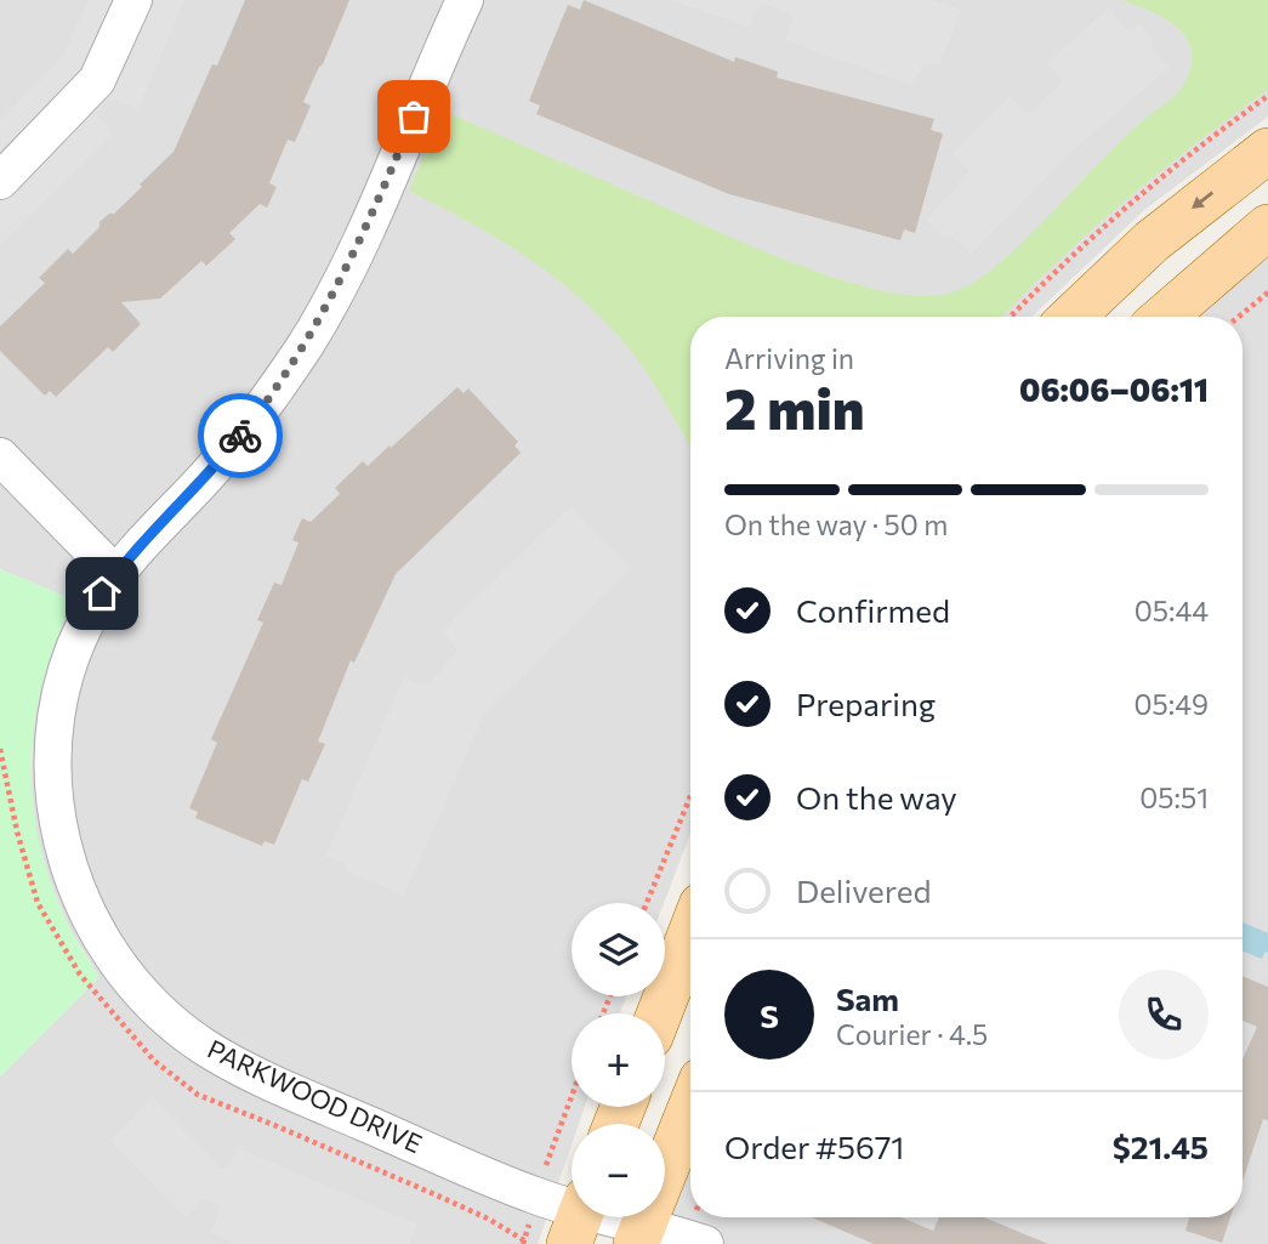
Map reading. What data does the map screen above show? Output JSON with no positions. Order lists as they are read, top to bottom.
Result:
{
  "streets": {
    "street": ["PARKWOOD DRIVE"]
  },
  "page": {
    "heading": ["2 min", "Arriving in", "06:06–06:11"],
    "panel": [
      "Sam",
      "Courier · 4.5",
      "Order #5671",
      "$21.45"
    ],
    "bar": "On the way · 50 m",
    "list": [
      ["Confirmed", "05:44"],
      ["Preparing", "05:49"],
      ["On the way", "05:51"],
      "Delivered"
    ],
    "map_buttons": ["+", "−"],
    "round": "S"
  }
}
